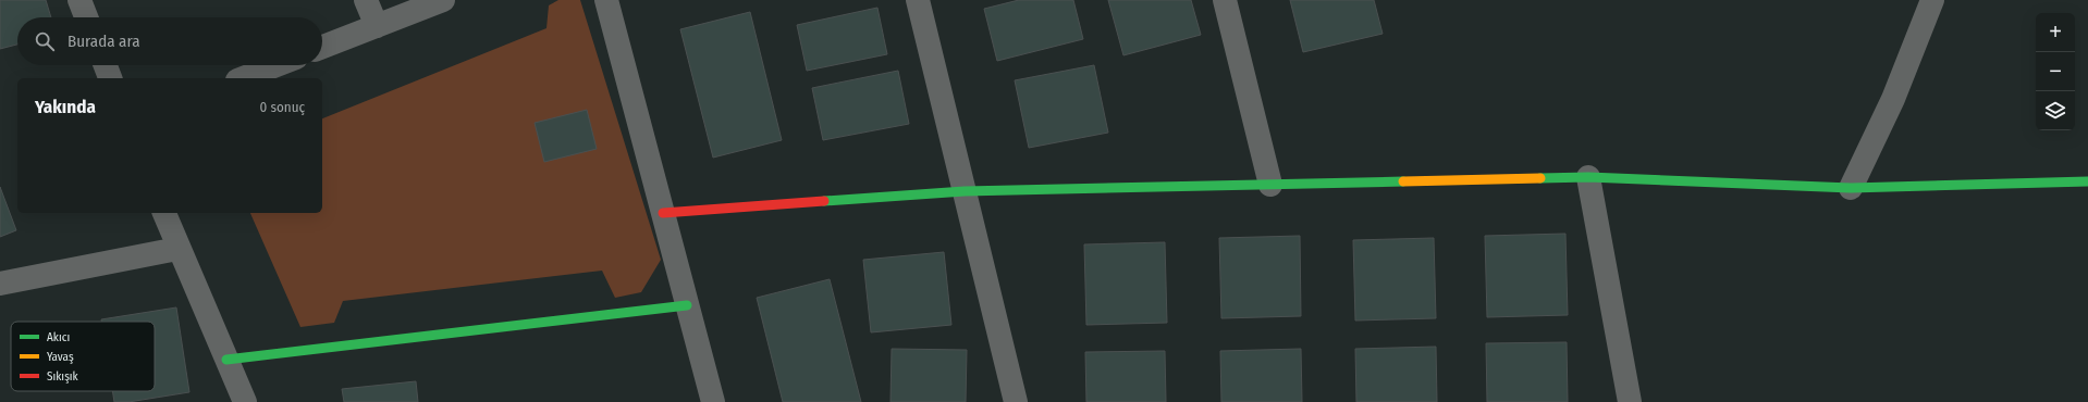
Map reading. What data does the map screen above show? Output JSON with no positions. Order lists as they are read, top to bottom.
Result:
{
  "legend": ["Akıcı", "Yavaş", "Sıkışık"],
  "page": {
    "map_buttons": ["+", "−"],
    "search": "Burada ara",
    "heading": ["Yakında", "0 sonuç"]
  }
}
